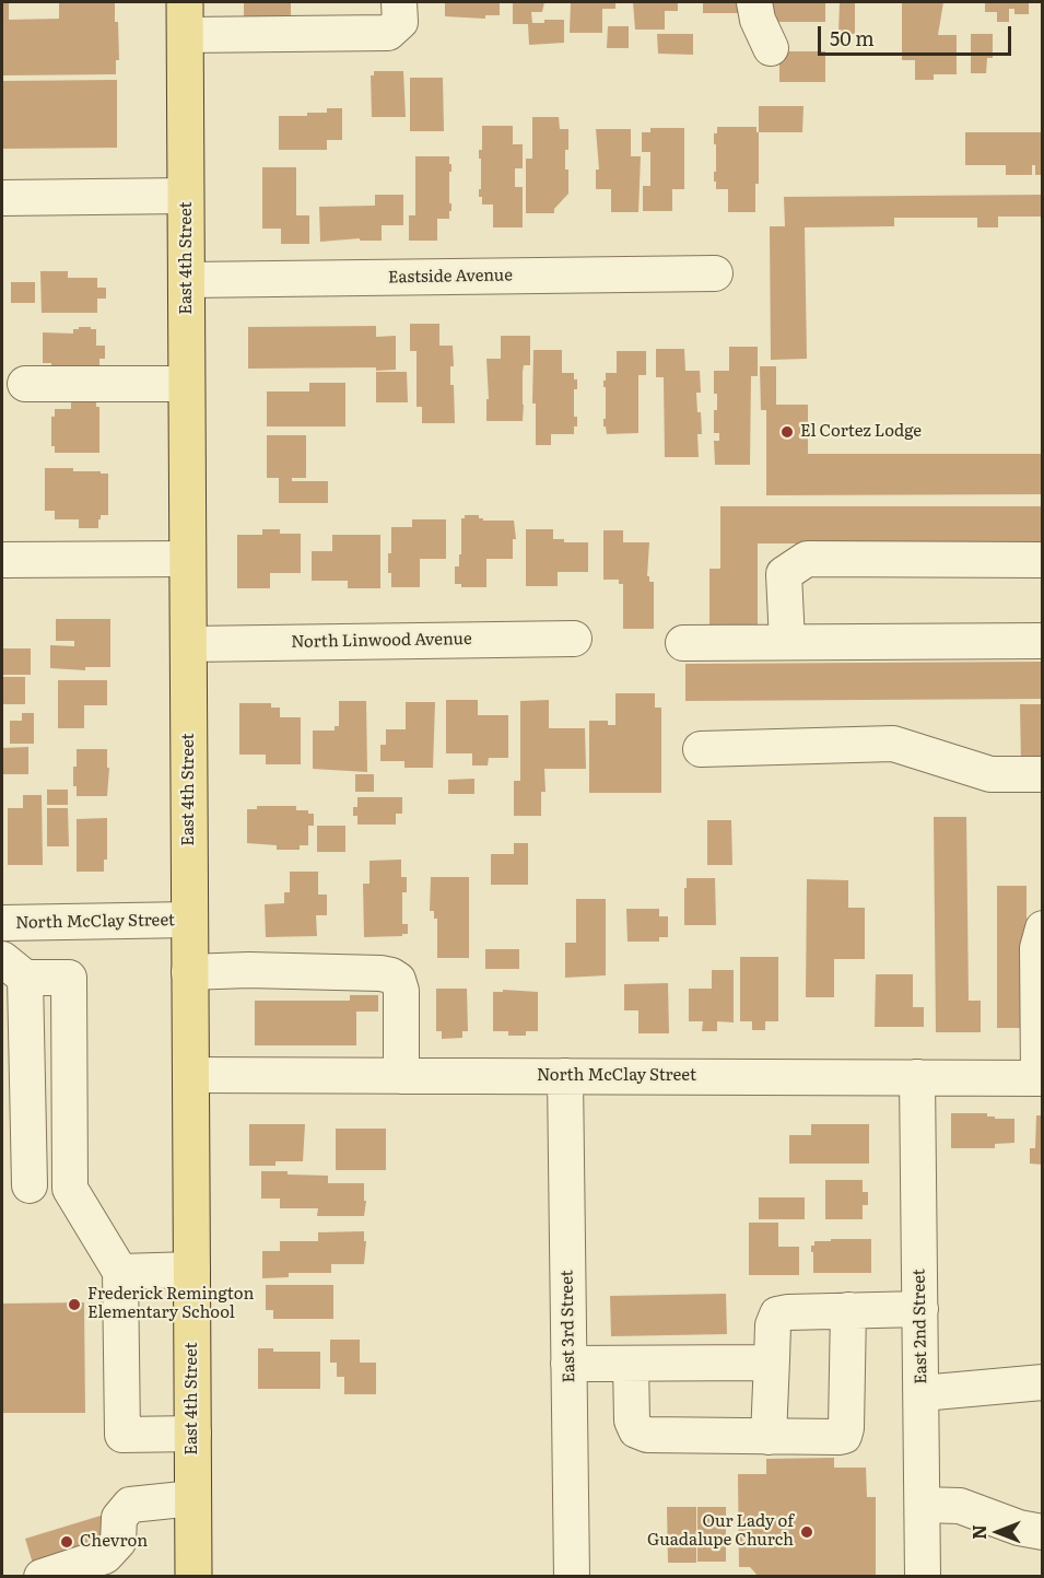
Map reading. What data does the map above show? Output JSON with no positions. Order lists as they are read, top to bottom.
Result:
{
  "streets": {
    "main road": ["East 4th Street"],
    "street": [
      "Eastside Avenue",
      "North Linwood Avenue",
      "North McClay Street",
      "East 3rd Street",
      "East 2nd Street"
    ]
  },
  "crossings": [
    ["East 4th Street", "Eastside Avenue"],
    ["East 4th Street", "North Linwood Avenue"],
    ["East 4th Street", "North McClay Street"],
    ["North McClay Street", "East 3rd Street"],
    ["North McClay Street", "East 2nd Street"]
  ],
  "places": [
    "El Cortez Lodge",
    "Frederick Remington Elementary School",
    "Our Lady of Guadalupe Church",
    "Chevron"
  ],
  "scale_bar": "50 m",
  "north": "left"
}
